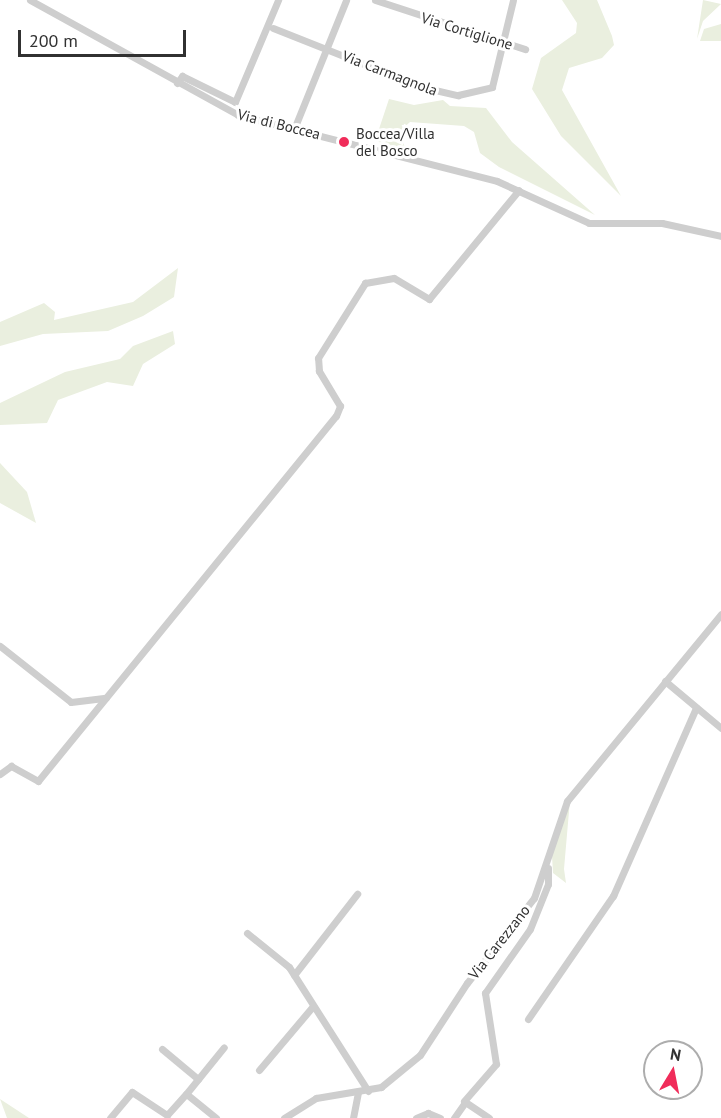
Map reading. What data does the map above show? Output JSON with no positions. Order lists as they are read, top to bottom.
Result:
{
  "streets": {
    "street": [
      "Via Cortiglione",
      "Via Carmagnola",
      "Via di Boccea",
      "Via Carezzano"
    ]
  },
  "crossings": [
    ["Via Cortiglione", "Via Carmagnola"]
  ],
  "places": ["Boccea/Villa del Bosco"],
  "scale_bar": "200 m",
  "north": "top"
}
